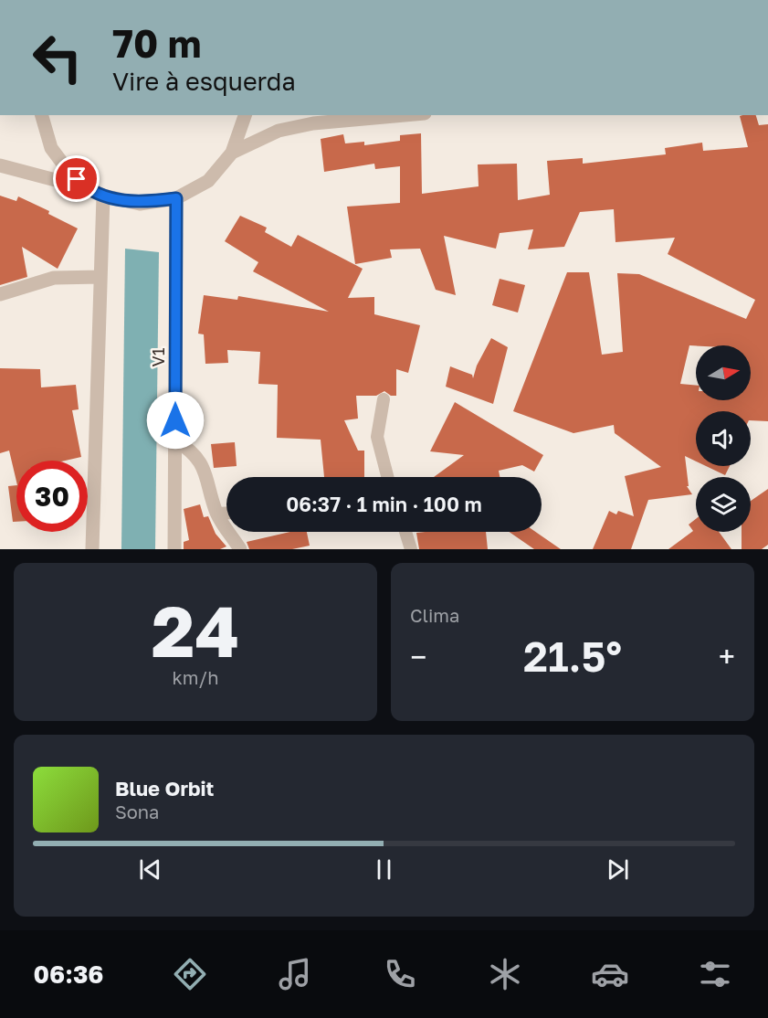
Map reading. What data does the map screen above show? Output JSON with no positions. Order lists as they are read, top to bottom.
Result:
{
  "streets": {
    "street": ["V1"]
  },
  "north": "right",
  "page": {
    "turn": ["70 m", "Vire à esquerda"],
    "limit": "30",
    "trip": "06:37 · 1 min · 100 m",
    "tile": [
      ["24", "km/h"],
      "Clima"
    ],
    "heat": ["−", "21.5°", "+"],
    "song": ["Blue Orbit", "Sona"],
    "tabs": "06:36"
  }
}
